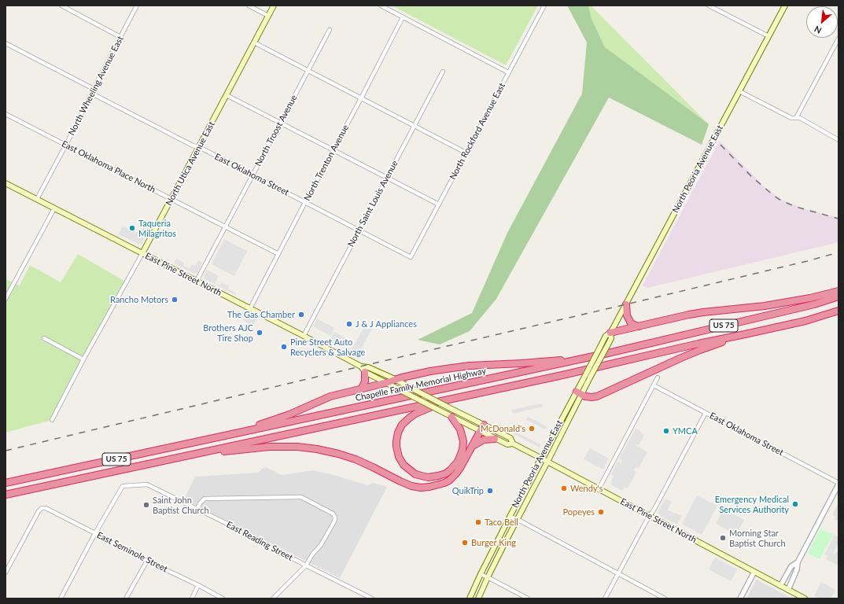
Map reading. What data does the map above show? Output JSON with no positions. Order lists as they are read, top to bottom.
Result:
{
  "streets": {
    "highway": ["US 75", "Chapelle Family Memorial Highway"],
    "main road": ["North Utica Avenue East", "North Peoria Avenue East", "East Pine Street North"],
    "street": [
      "North Wheeling Avenue East",
      "North Troost Avenue",
      "North Rockford Avenue East",
      "North Trenton Avenue",
      "East Oklahoma Place North",
      "East Oklahoma Street",
      "North Saint Louis Avenue",
      "East Reading Street",
      "East Seminole Street"
    ]
  },
  "crossings": [
    ["North Wheeling Avenue East", "East Oklahoma Place North"],
    ["North Wheeling Avenue East", "East Oklahoma Street"],
    ["North Wheeling Avenue East", "East Pine Street North"],
    ["North Troost Avenue", "East Oklahoma Place North"],
    ["North Troost Avenue", "East Oklahoma Street"],
    ["North Troost Avenue", "East Pine Street North"],
    ["North Rockford Avenue East", "East Oklahoma Street"],
    ["North Trenton Avenue", "East Oklahoma Place North"],
    ["North Trenton Avenue", "East Oklahoma Street"],
    ["North Trenton Avenue", "East Pine Street North"],
    ["North Utica Avenue East", "East Oklahoma Place North"],
    ["North Utica Avenue East", "East Oklahoma Street"],
    ["North Utica Avenue East", "East Pine Street North"],
    ["North Peoria Avenue East", "East Pine Street North"],
    ["East Oklahoma Street", "North Saint Louis Avenue"],
    ["North Saint Louis Avenue", "East Pine Street North"],
    ["East Reading Street", "East Seminole Street"]
  ],
  "places": [
    "Taqueria Milagritos",
    "Rancho Motors",
    "The Gas Chamber",
    "J & J Appliances",
    "Brothers AJC Tire Shop",
    "Pine Street Auto Recyclers & Salvage",
    "McDonald's",
    "YMCA",
    "Wendy's",
    "QuikTrip",
    "Emergency Medical Services Authority",
    "Saint John Baptist Church",
    "Popeyes",
    "Taco Bell",
    "Morning Star Baptist Church",
    "Burger King"
  ],
  "north": "bottom left"
}
